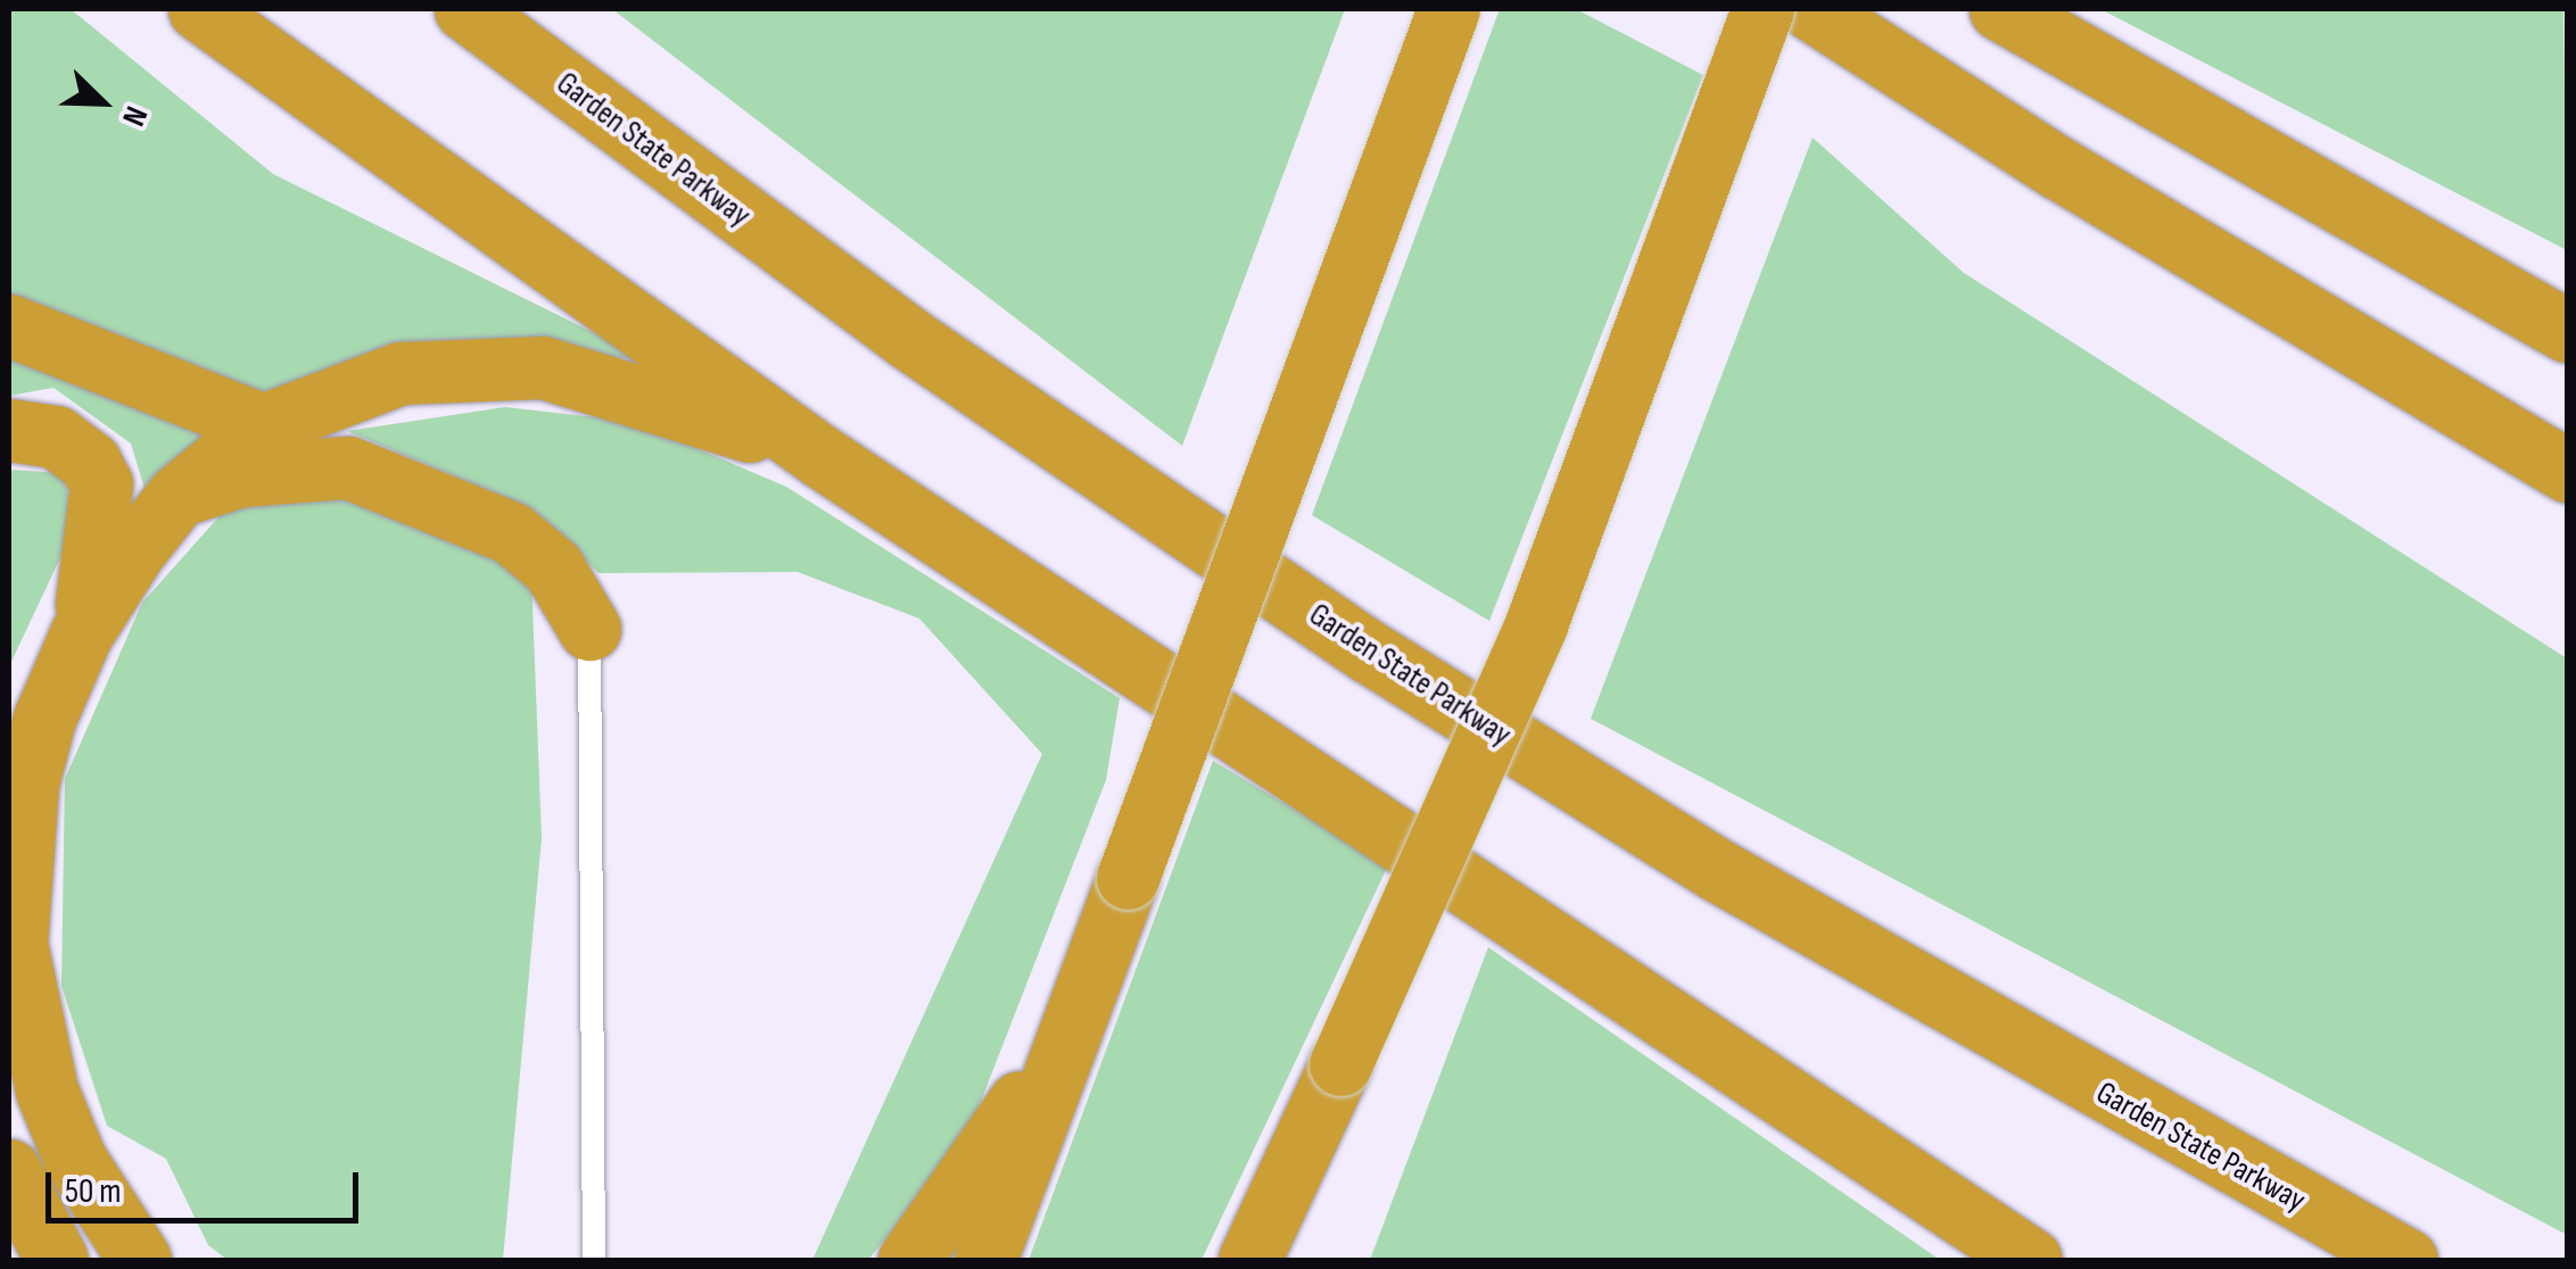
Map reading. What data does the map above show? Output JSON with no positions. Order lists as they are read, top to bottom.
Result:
{
  "streets": {
    "highway": ["Garden State Parkway"]
  },
  "scale_bar": "50 m",
  "north": "bottom right"
}
